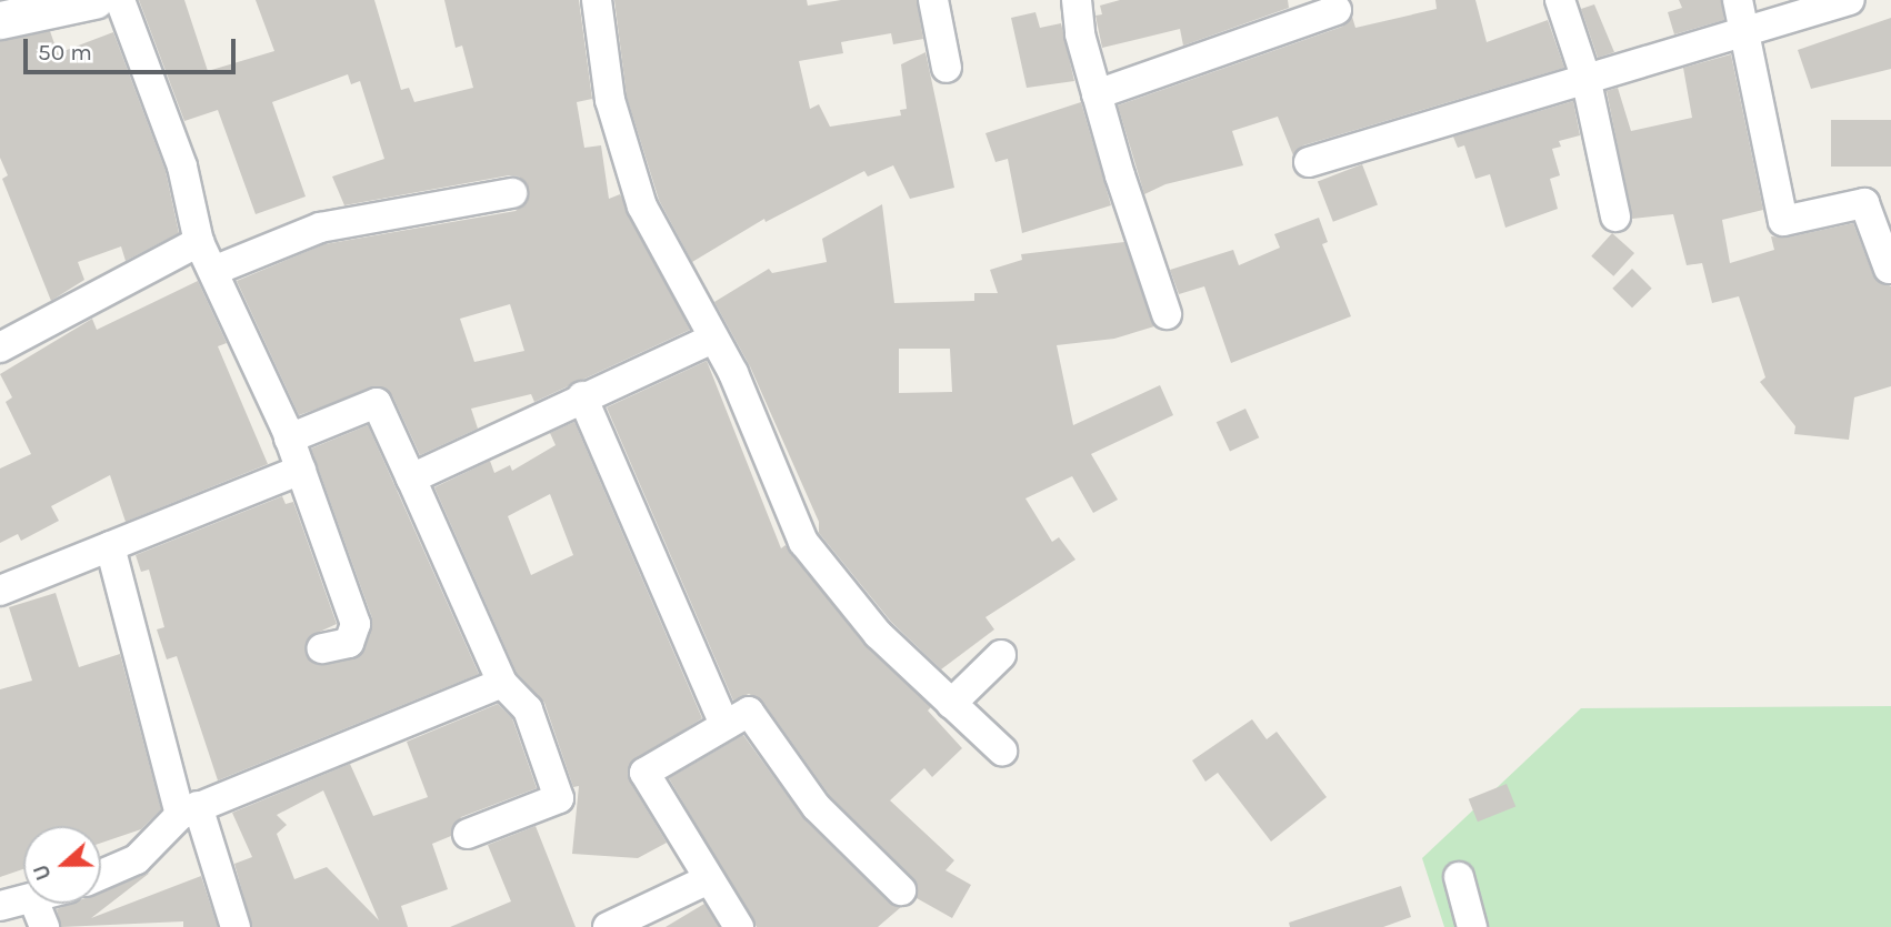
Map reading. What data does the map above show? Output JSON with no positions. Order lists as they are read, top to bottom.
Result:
{
  "scale_bar": "50 m",
  "north": "left"
}
